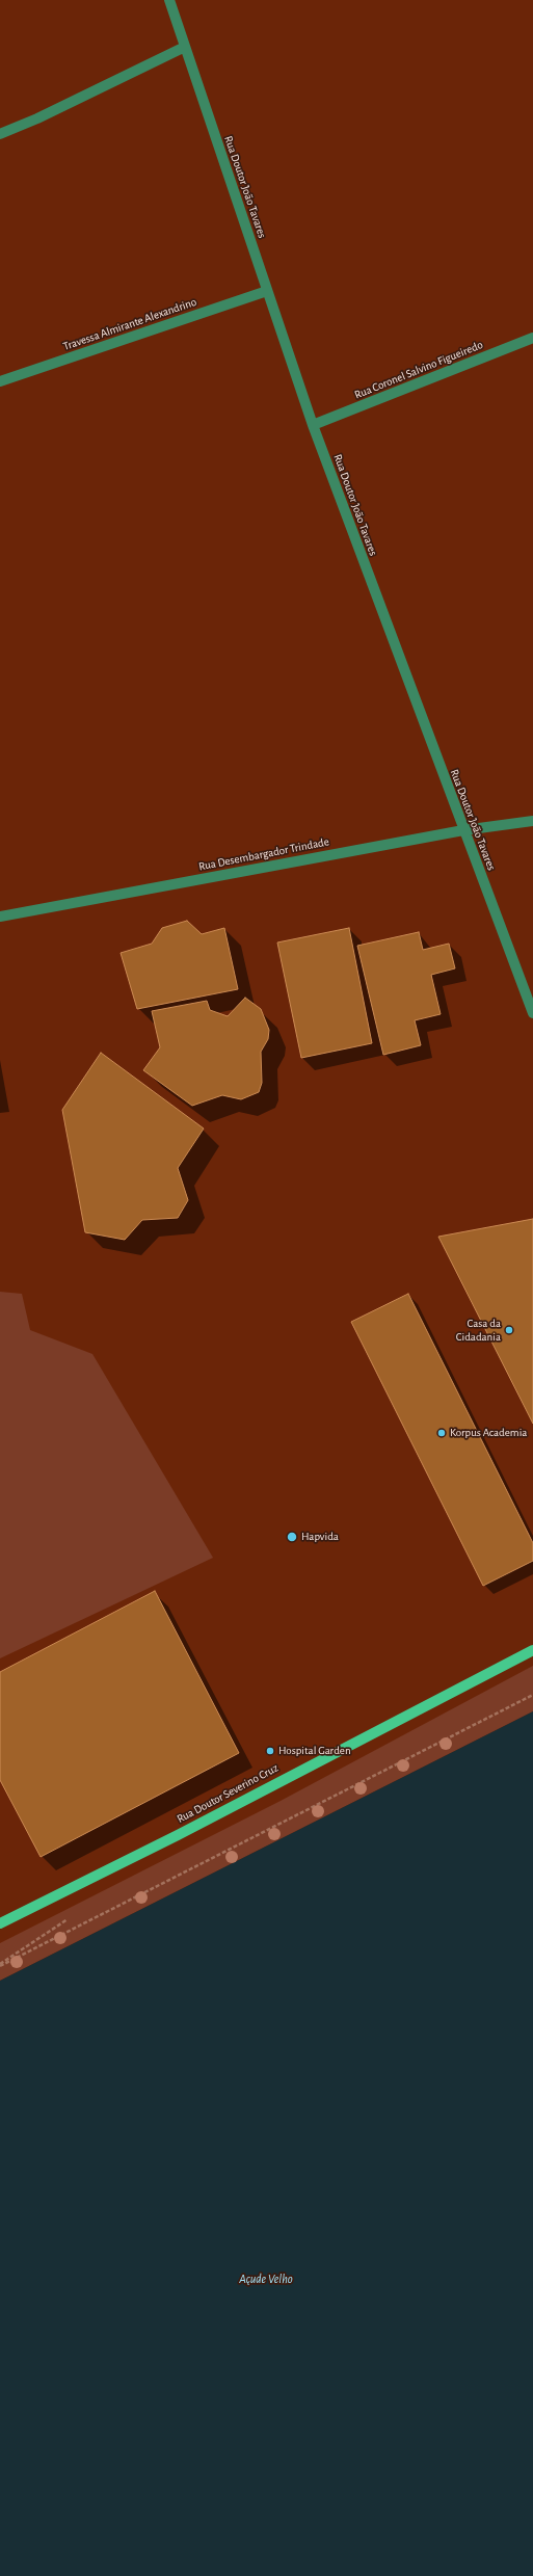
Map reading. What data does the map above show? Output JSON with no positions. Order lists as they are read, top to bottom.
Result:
{
  "streets": {
    "main road": ["Rua Doutor Severino Cruz"],
    "street": [
      "Rua Doutor João Tavares",
      "Travessa Almirante Alexandrino",
      "Rua Coronel Salvino Figueiredo",
      "Rua Desembargador Trindade"
    ]
  },
  "crossings": [
    ["Rua Doutor João Tavares", "Travessa Almirante Alexandrino"],
    ["Rua Doutor João Tavares", "Rua Coronel Salvino Figueiredo"],
    ["Rua Doutor João Tavares", "Rua Desembargador Trindade"]
  ],
  "water": ["Açude Velho"],
  "places": [
    "Casa da Cidadania",
    "Korpus Academia",
    "Hapvida",
    "Hospital Garden"
  ]
}
